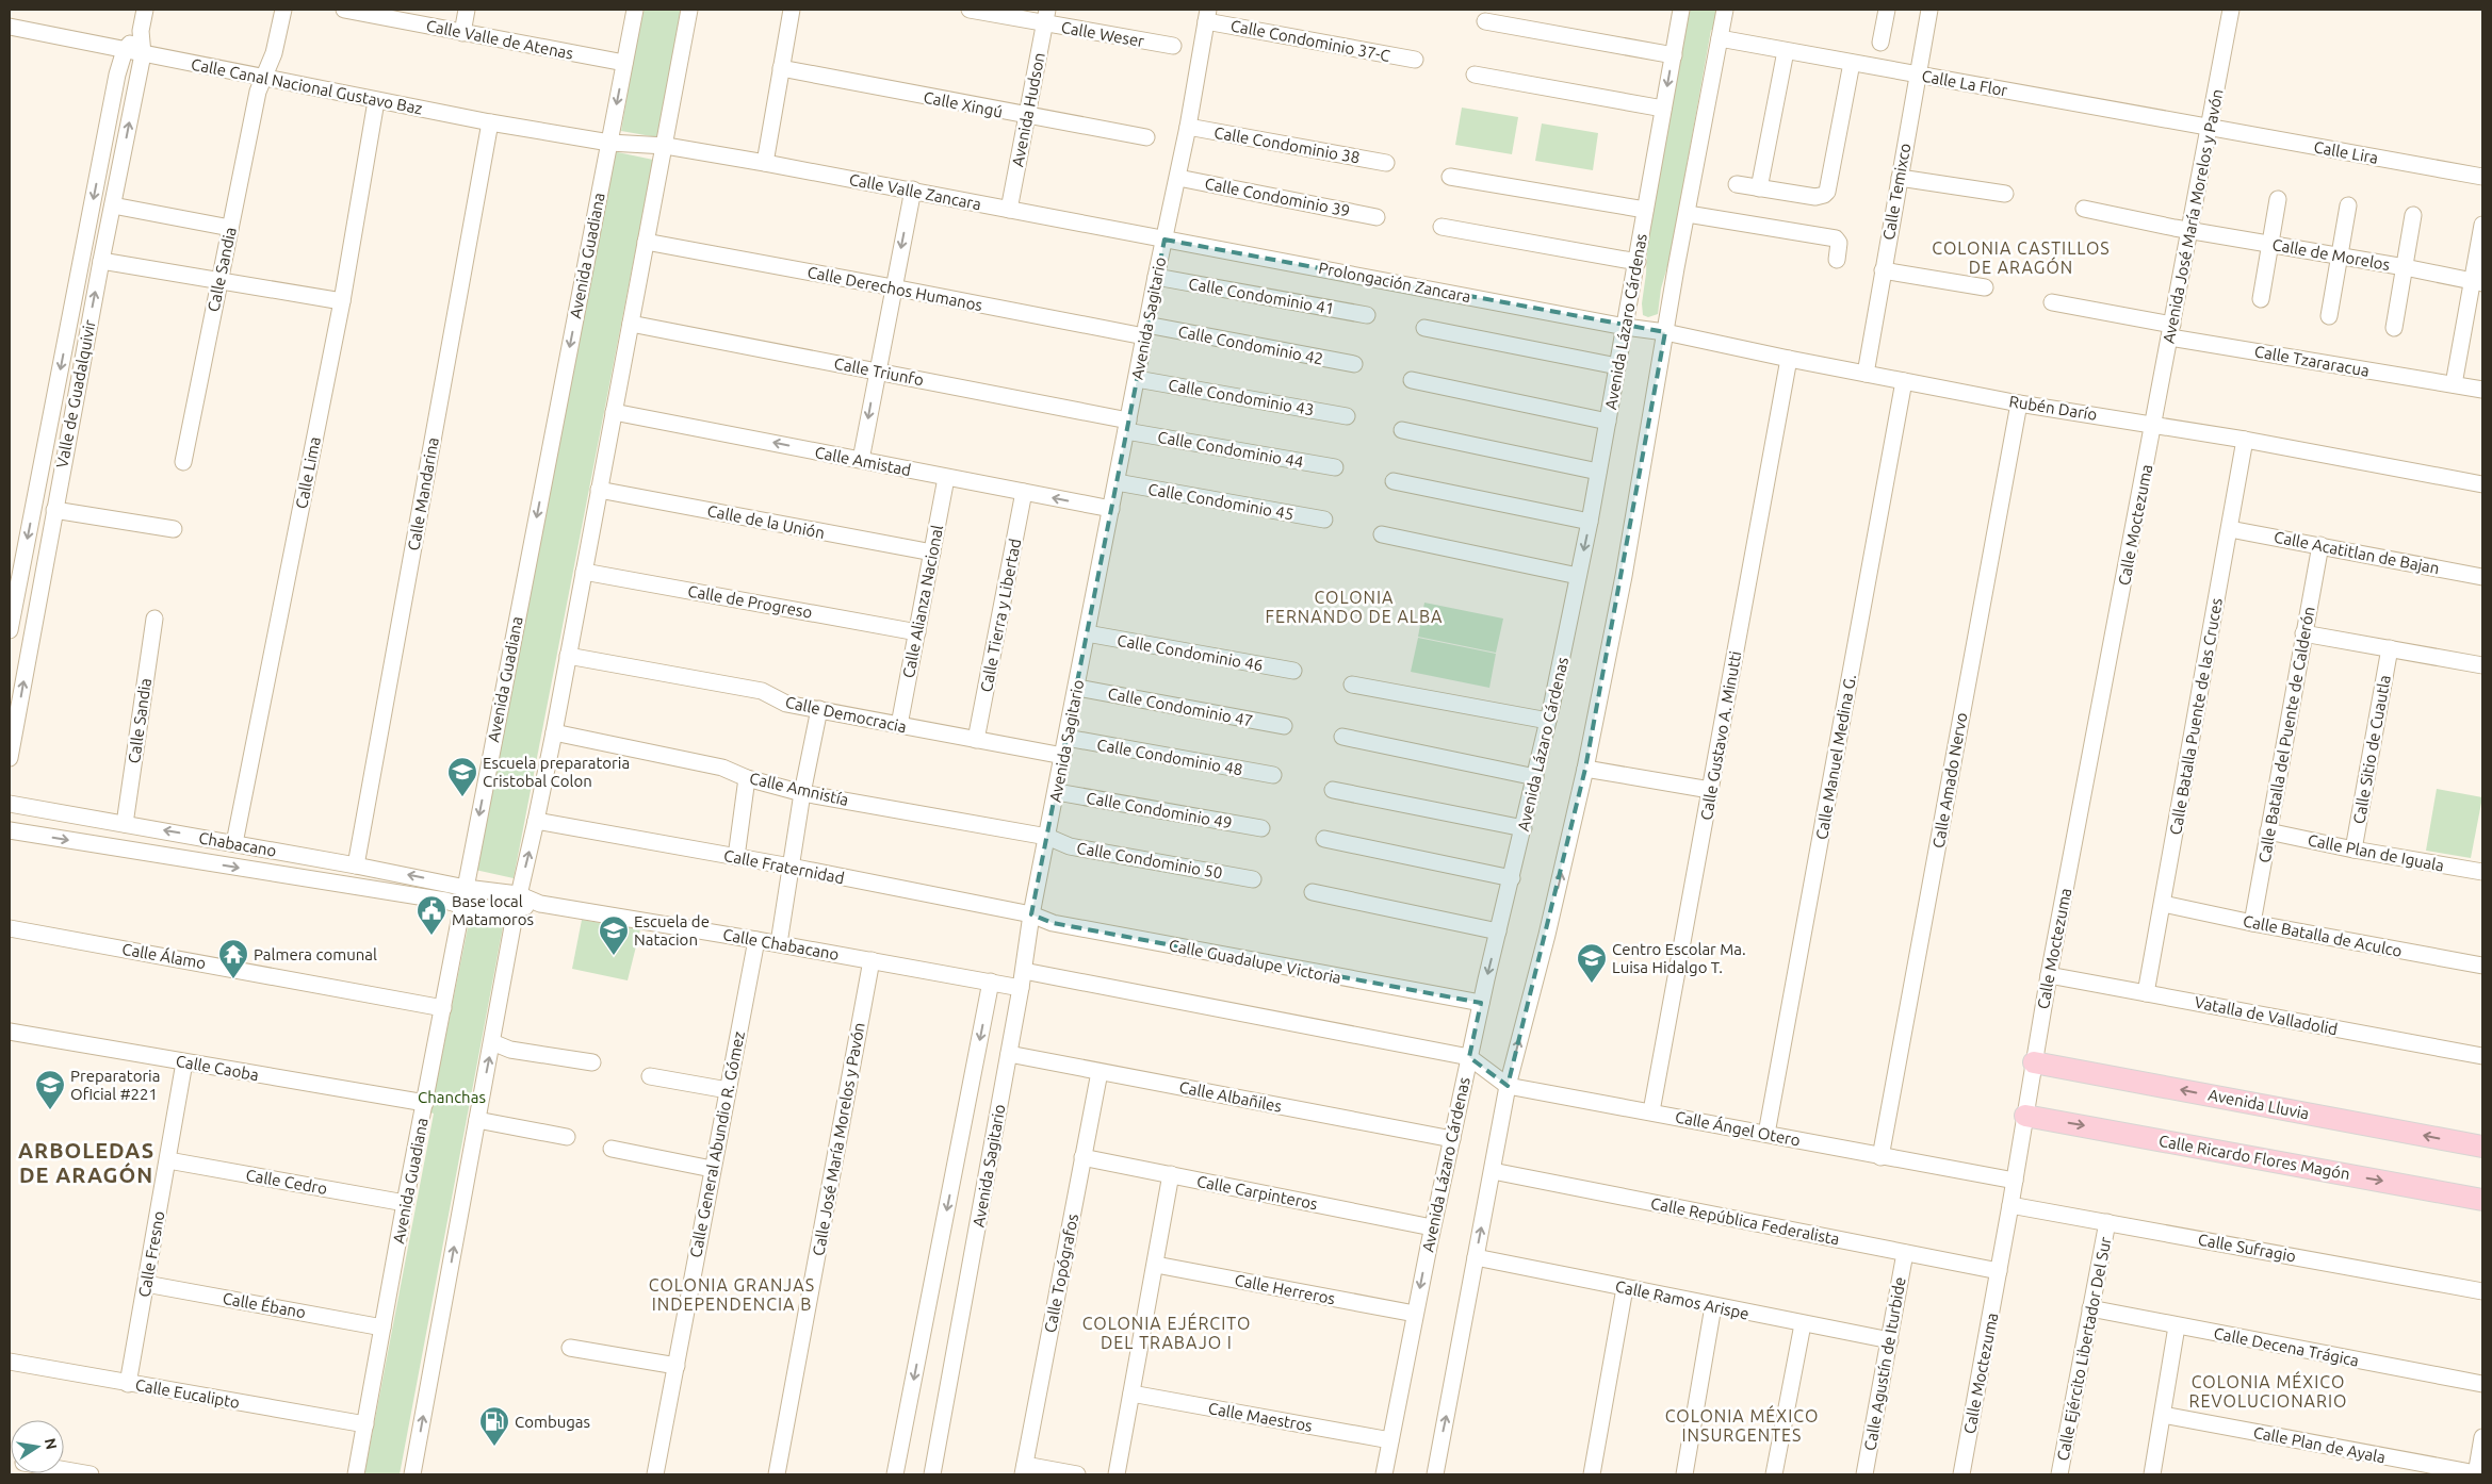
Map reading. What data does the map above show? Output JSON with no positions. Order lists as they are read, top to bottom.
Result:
{
  "streets": {
    "main road": ["Avenida Lluvia", "Calle Ricardo Flores Magón"],
    "street": [
      "Calle Weser",
      "Calle Valle de Atenas",
      "Calle Condominio 37-C",
      "Calle La Flor",
      "Calle Canal Nacional Gustavo Baz",
      "Calle Xingú",
      "Avenida Hudson",
      "Calle Condominio 38",
      "Calle Lira",
      "Calle Valle Zancara",
      "Calle Temixco",
      "Calle Condominio 39",
      "Avenida José María Morelos y Pavón",
      "Calle de Morelos",
      "Avenida Guadiana",
      "Calle Sandia",
      "Prolongación Zancara",
      "Calle Derechos Humanos",
      "Calle Condominio 41",
      "Avenida Sagitario",
      "Avenida Lázaro Cárdenas",
      "Calle Condominio 42",
      "Calle Tzararacua",
      "Calle Triunfo",
      "Valle de Guadalquivir",
      "Calle Condominio 43",
      "Rubén Darío",
      "Calle Condominio 44",
      "Calle Amistad",
      "Calle Lima",
      "Calle Mandarina",
      "Calle Condominio 45",
      "Calle de la Unión",
      "Calle Moctezuma",
      "Calle Acatitlan de Bajan",
      "Calle de Progreso",
      "Calle Alianza Nacional",
      "Calle Tierra y Libertad",
      "Calle Condominio 46",
      "Calle Condominio 47",
      "Calle Democracia",
      "Calle Batalla Puente de las Cruces",
      "Calle Batalla del Puente de Calderón",
      "Calle Gustavo A. Minutti",
      "Calle Sitio de Cuautla",
      "Calle Condominio 48",
      "Calle Manuel Medina G.",
      "Calle Amado Nervo",
      "Calle Amnistía",
      "Calle Condominio 49",
      "Chabacano",
      "Calle Plan de Iguala",
      "Calle Condominio 50",
      "Calle Fraternidad",
      "Calle Batalla de Aculco",
      "Calle Chabacano",
      "Calle Álamo",
      "Calle Guadalupe Victoria",
      "Vatalla de Valladolid",
      "Calle Caoba",
      "Calle Albañiles",
      "Calle Ángel Otero",
      "Calle José María Morelos y Pavón",
      "Calle General Abundio R. Gómez",
      "Calle Cedro",
      "Calle Carpinteros",
      "Calle República Federalista",
      "Calle Sufragio",
      "Calle Fresno",
      "Calle Topógrafos",
      "Calle Herreros",
      "Calle Ramos Arispe",
      "Calle Ébano",
      "Calle Decena Trágica",
      "Calle Ejército Libertador Del Sur",
      "Calle Agustín de Iturbide",
      "Calle Eucalipto",
      "Calle Maestros",
      "Calle Plan de Ayala"
    ]
  },
  "crossings": [
    ["Calle Weser", "Avenida Hudson"],
    ["Calle Valle de Atenas", "Avenida Guadiana"],
    ["Calle Condominio 37-C", "Avenida Sagitario"],
    ["Calle La Flor", "Calle Lira"],
    ["Calle La Flor", "Calle Temixco"],
    ["Calle La Flor", "Avenida José María Morelos y Pavón"],
    ["Calle Canal Nacional Gustavo Baz", "Calle Valle Zancara"],
    ["Calle Canal Nacional Gustavo Baz", "Avenida Guadiana"],
    ["Calle Canal Nacional Gustavo Baz", "Calle Sandia"],
    ["Calle Canal Nacional Gustavo Baz", "Valle de Guadalquivir"],
    ["Calle Canal Nacional Gustavo Baz", "Calle Lima"],
    ["Calle Canal Nacional Gustavo Baz", "Calle Mandarina"],
    ["Calle Xingú", "Avenida Hudson"],
    ["Avenida Hudson", "Calle Valle Zancara"],
    ["Calle Condominio 38", "Avenida Sagitario"],
    ["Calle Lira", "Avenida José María Morelos y Pavón"],
    ["Calle Valle Zancara", "Avenida Guadiana"],
    ["Calle Valle Zancara", "Prolongación Zancara"],
    ["Calle Valle Zancara", "Avenida Sagitario"],
    ["Calle Temixco", "Rubén Darío"],
    ["Calle Condominio 39", "Avenida Sagitario"],
    ["Avenida José María Morelos y Pavón", "Calle de Morelos"],
    ["Avenida José María Morelos y Pavón", "Calle Tzararacua"],
    ["Avenida José María Morelos y Pavón", "Rubén Darío"],
    ["Avenida José María Morelos y Pavón", "Calle Moctezuma"],
    ["Avenida Guadiana", "Chabacano"],
    ["Avenida Guadiana", "Calle Chabacano"],
    ["Avenida Guadiana", "Calle Álamo"],
    ["Avenida Guadiana", "Calle Caoba"],
    ["Avenida Guadiana", "Calle Cedro"],
    ["Avenida Guadiana", "Calle Ébano"],
    ["Avenida Guadiana", "Calle Eucalipto"],
    ["Calle Sandia", "Chabacano"],
    ["Prolongación Zancara", "Avenida Sagitario"],
    ["Prolongación Zancara", "Avenida Lázaro Cárdenas"],
    ["Prolongación Zancara", "Rubén Darío"],
    ["Calle Derechos Humanos", "Avenida Sagitario"],
    ["Calle Derechos Humanos", "Calle Condominio 42"],
    ["Calle Condominio 41", "Avenida Sagitario"],
    ["Avenida Sagitario", "Calle Condominio 42"],
    ["Avenida Sagitario", "Calle Triunfo"],
    ["Avenida Sagitario", "Calle Condominio 43"],
    ["Avenida Sagitario", "Calle Condominio 44"],
    ["Avenida Sagitario", "Calle Amistad"],
    ["Avenida Sagitario", "Calle Condominio 45"],
    ["Avenida Sagitario", "Calle Condominio 46"],
    ["Avenida Sagitario", "Calle Condominio 47"],
    ["Avenida Sagitario", "Calle Democracia"],
    ["Avenida Sagitario", "Calle Condominio 48"],
    ["Avenida Sagitario", "Calle Amnistía"],
    ["Avenida Sagitario", "Calle Condominio 49"],
    ["Avenida Sagitario", "Calle Condominio 50"],
    ["Avenida Sagitario", "Calle Fraternidad"],
    ["Avenida Sagitario", "Calle Chabacano"],
    ["Avenida Sagitario", "Calle Guadalupe Victoria"],
    ["Avenida Sagitario", "Calle Albañiles"],
    ["Avenida Lázaro Cárdenas", "Rubén Darío"],
    ["Avenida Lázaro Cárdenas", "Calle Guadalupe Victoria"],
    ["Avenida Lázaro Cárdenas", "Calle Albañiles"],
    ["Avenida Lázaro Cárdenas", "Calle Ángel Otero"],
    ["Avenida Lázaro Cárdenas", "Calle Carpinteros"],
    ["Avenida Lázaro Cárdenas", "Calle Herreros"],
    ["Avenida Lázaro Cárdenas", "Calle Maestros"],
    ["Calle Triunfo", "Calle Condominio 44"],
    ["Rubén Darío", "Calle Moctezuma"],
    ["Rubén Darío", "Calle Batalla Puente de las Cruces"],
    ["Rubén Darío", "Calle Gustavo A. Minutti"],
    ["Rubén Darío", "Calle Manuel Medina G."],
    ["Rubén Darío", "Calle Amado Nervo"],
    ["Calle Amistad", "Calle Alianza Nacional"],
    ["Calle Amistad", "Calle Tierra y Libertad"],
    ["Calle Lima", "Chabacano"],
    ["Calle Mandarina", "Chabacano"],
    ["Calle de la Unión", "Calle Alianza Nacional"],
    ["Calle Moctezuma", "Vatalla de Valladolid"],
    ["Calle Moctezuma", "Avenida Lluvia"],
    ["Calle Moctezuma", "Calle Ángel Otero"],
    ["Calle Moctezuma", "Calle Ricardo Flores Magón"],
    ["Calle Moctezuma", "Calle República Federalista"],
    ["Calle Moctezuma", "Calle Sufragio"],
    ["Calle Acatitlan de Bajan", "Calle Batalla Puente de las Cruces"],
    ["Calle Acatitlan de Bajan", "Calle Batalla del Puente de Calderón"],
    ["Calle de Progreso", "Calle Alianza Nacional"],
    ["Calle Alianza Nacional", "Calle Democracia"],
    ["Calle Tierra y Libertad", "Calle Democracia"],
    ["Calle Batalla Puente de las Cruces", "Calle Batalla de Aculco"],
    ["Calle Batalla Puente de las Cruces", "Vatalla de Valladolid"],
    ["Calle Batalla del Puente de Calderón", "Calle Plan de Iguala"],
    ["Calle Batalla del Puente de Calderón", "Calle Batalla de Aculco"],
    ["Calle Gustavo A. Minutti", "Calle Ángel Otero"],
    ["Calle Sitio de Cuautla", "Calle Plan de Iguala"],
    ["Calle Manuel Medina G.", "Calle Ángel Otero"],
    ["Calle Amado Nervo", "Calle Ángel Otero"],
    ["Calle Amnistía", "Calle Condominio 50"],
    ["Chabacano", "Calle Chabacano"],
    ["Calle Fraternidad", "Calle Guadalupe Victoria"],
    ["Calle Chabacano", "Calle José María Morelos y Pavón"],
    ["Calle Chabacano", "Calle General Abundio R. Gómez"],
    ["Calle Caoba", "Calle Fresno"],
    ["Calle Albañiles", "Calle Topógrafos"],
    ["Calle Cedro", "Calle Fresno"],
    ["Calle Carpinteros", "Calle Topógrafos"],
    ["Calle República Federalista", "Calle Agustín de Iturbide"],
    ["Calle Sufragio", "Calle Ejército Libertador Del Sur"],
    ["Calle Fresno", "Calle Ébano"],
    ["Calle Fresno", "Calle Eucalipto"],
    ["Calle Ramos Arispe", "Calle Agustín de Iturbide"],
    ["Calle Decena Trágica", "Calle Ejército Libertador Del Sur"]
  ],
  "one_way": ["Calle Amistad", "Avenida Lluvia", "Calle Ricardo Flores Magón"],
  "districts": [
    "COLONIA CASTILLOS DE ARAGÓN",
    "COLONIA FERNANDO DE ALBA",
    "ARBOLEDAS DE ARAGÓN",
    "COLONIA GRANJAS INDEPENDENCIA B",
    "COLONIA EJÉRCITO DEL TRABAJO I",
    "COLONIA MÉXICO REVOLUCIONARIO",
    "COLONIA MÉXICO INSURGENTES"
  ],
  "parks": ["Chanchas"],
  "places": {
    "school or university": [
      "Escuela preparatoria Cristobal Colon",
      "Escuela de Natacion",
      "Centro Escolar Ma. Luisa Hidalgo T.",
      "Preparatoria Oficial #221"
    ],
    "public building": ["Base local Matamoros"],
    "temple": ["Palmera comunal"],
    "fuel station": ["Combugas"]
  },
  "north": "right"
}
